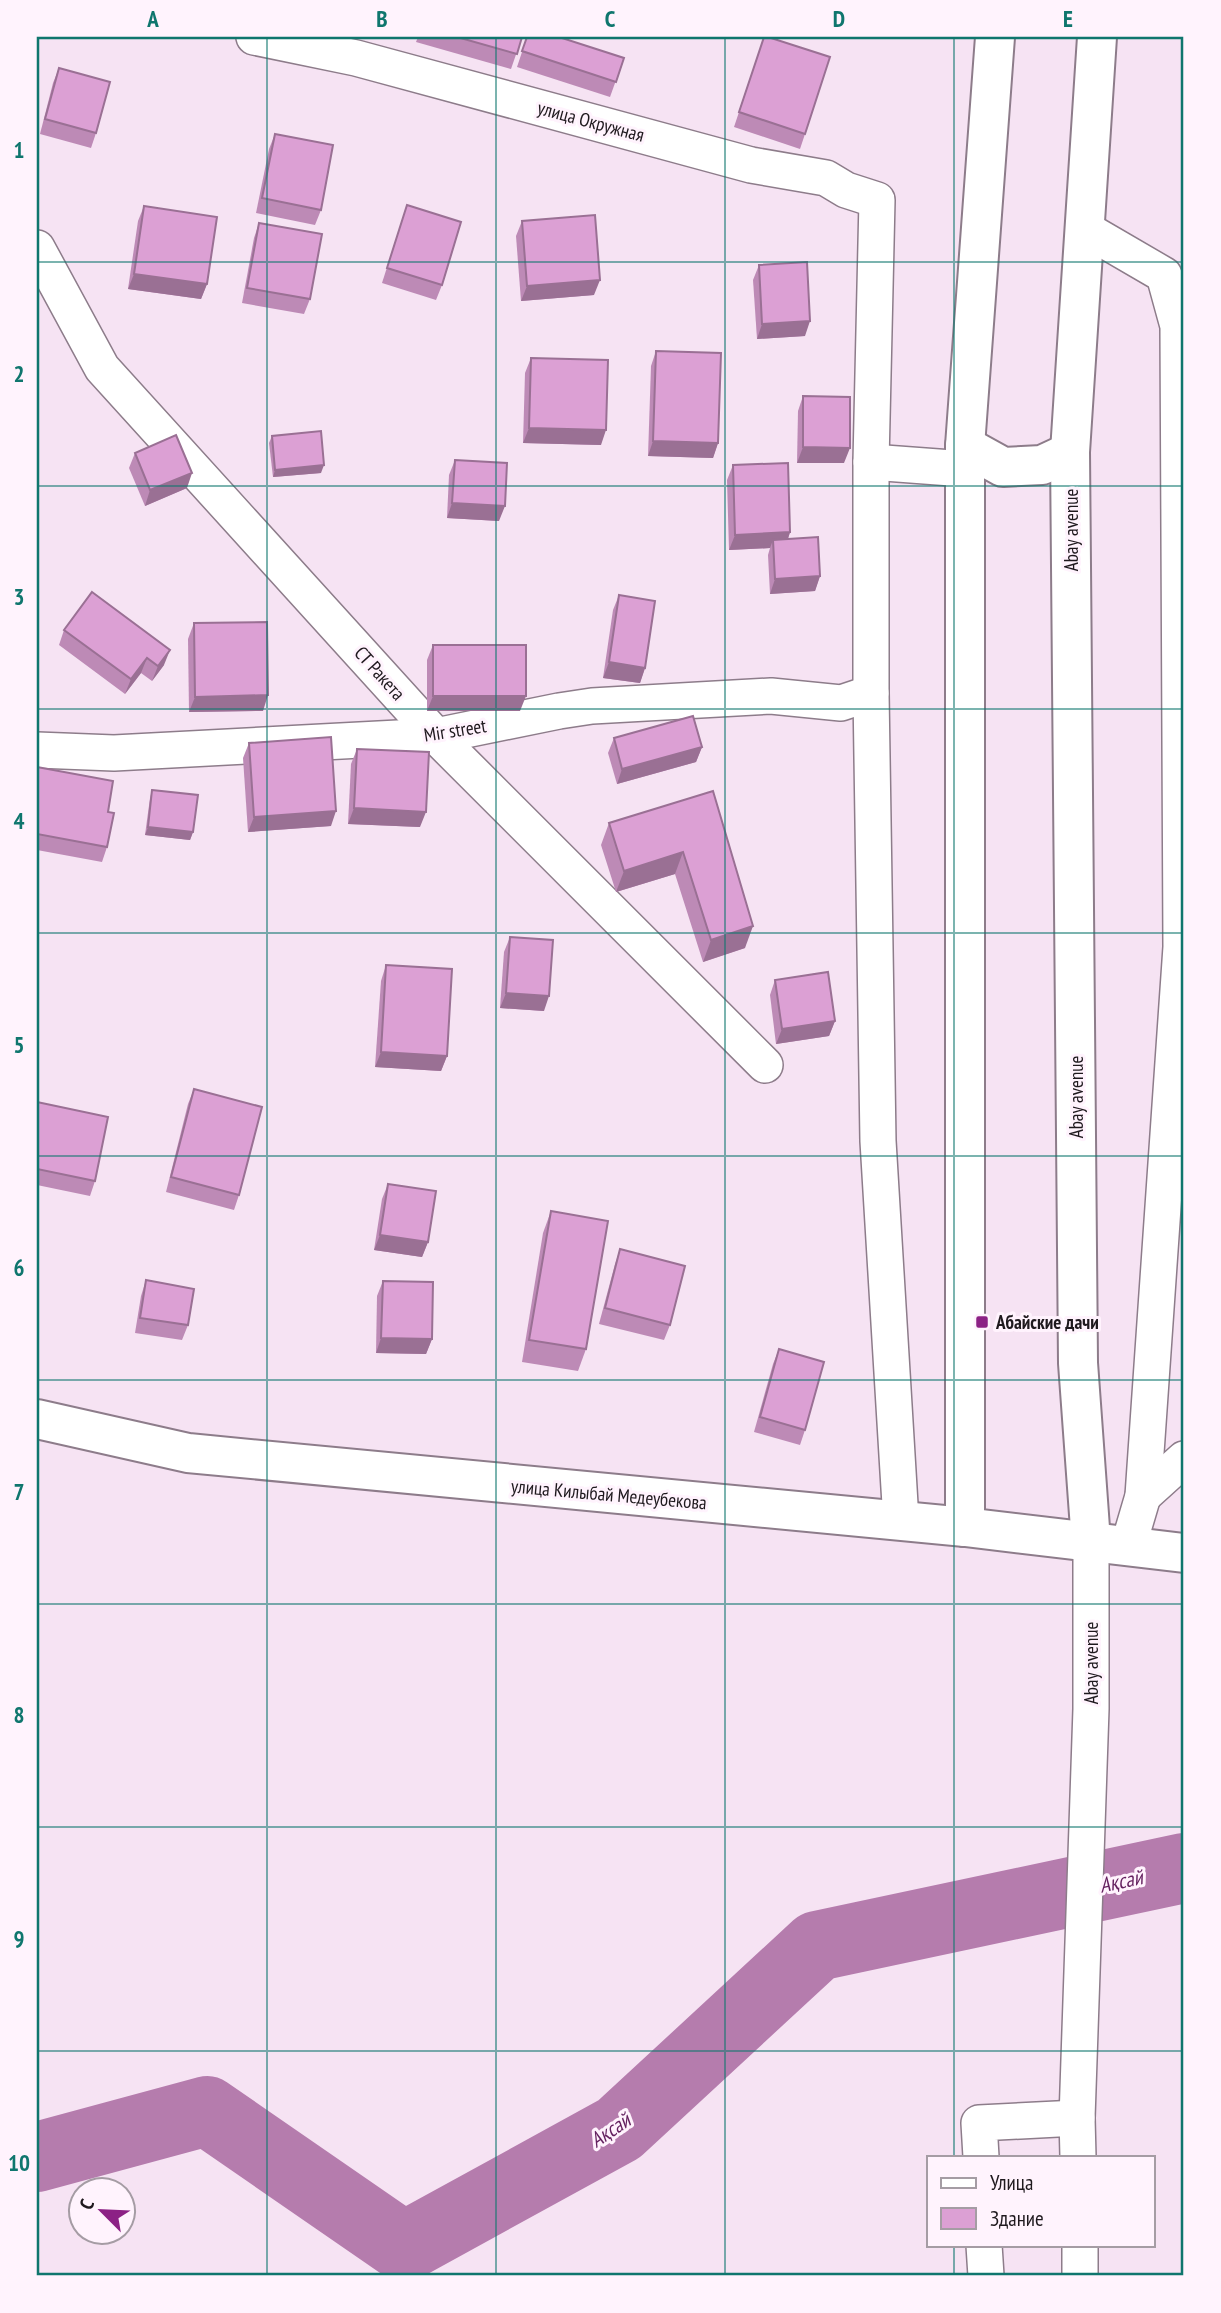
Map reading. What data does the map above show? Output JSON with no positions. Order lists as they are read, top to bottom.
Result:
{
  "streets": {
    "main road": ["Abay avenue", "улица Килыбай Медеубекова"],
    "street": ["улица Окружная", "СТ Ракета", "Mir street"]
  },
  "crossings": [
    ["Abay avenue", "улица Килыбай Медеубекова"],
    ["СТ Ракета", "Mir street"]
  ],
  "water": ["Ақсай"],
  "places": {
    "transit": ["Абайские дачи"]
  },
  "legend": ["Улица", "Здание"],
  "north": "top left",
  "grid": {
    "columns": [
      "A",
      "B",
      "C",
      "D",
      "E"
    ],
    "rows": [
      "1",
      "2",
      "3",
      "4",
      "5",
      "6",
      "7",
      "8",
      "9",
      "10"
    ]
  }
}
